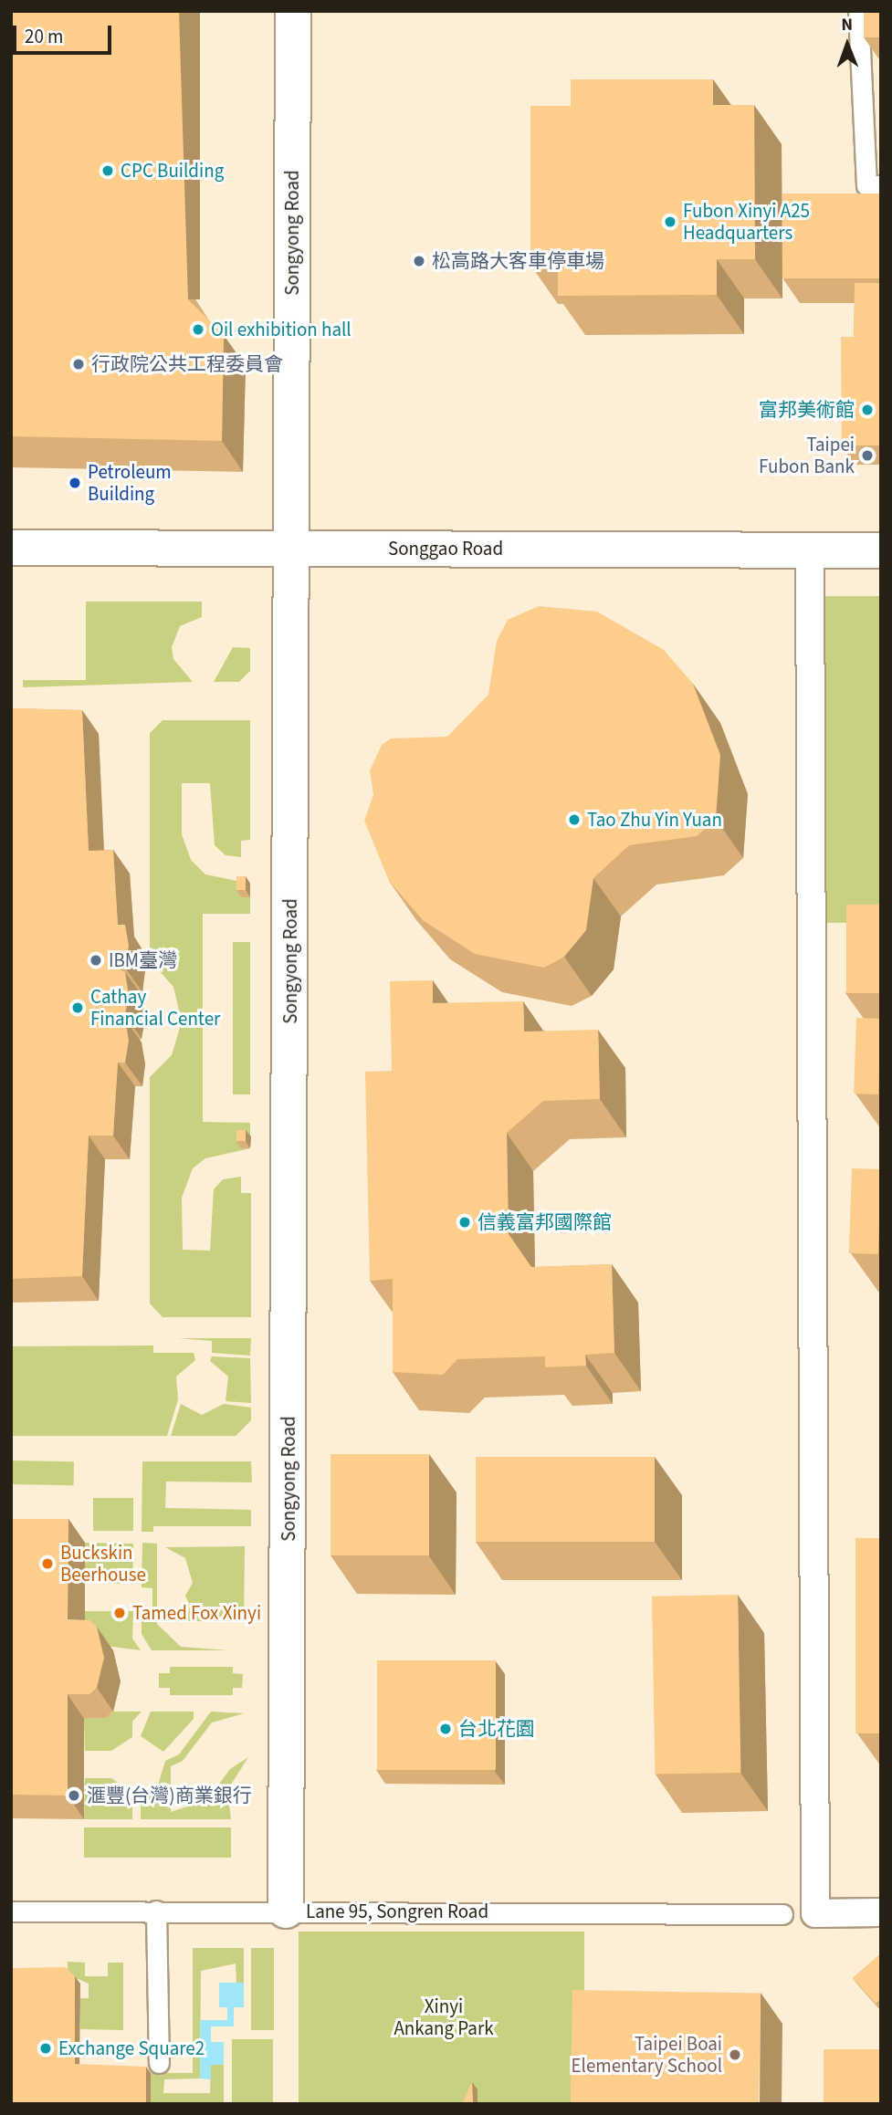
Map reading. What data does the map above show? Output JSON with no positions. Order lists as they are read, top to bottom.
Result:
{
  "streets": {
    "street": ["Songyong Road", "Songgao Road"],
    "lane": ["Lane 95, Songren Road"]
  },
  "crossings": [
    ["Songyong Road", "Songgao Road"],
    ["Songyong Road", "Lane 95, Songren Road"]
  ],
  "parks": ["Xinyi Ankang Park"],
  "places": [
    "CPC Building",
    "Fubon Xinyi A25 Headquarters",
    "松高路大客車停車場",
    "Oil exhibition hall",
    "行政院公共工程委員會",
    "富邦美術館",
    "Taipei Fubon Bank",
    "Petroleum Building",
    "Tao Zhu Yin Yuan",
    "IBM臺灣",
    "Cathay Financial Center",
    "信義富邦國際館",
    "Buckskin Beerhouse",
    "Tamed Fox Xinyi",
    "台北花園",
    "滙豐(台灣)商業銀行",
    "Exchange Square2",
    "Taipei Boai Elementary School"
  ],
  "scale_bar": "20 m",
  "north": "top"
}
